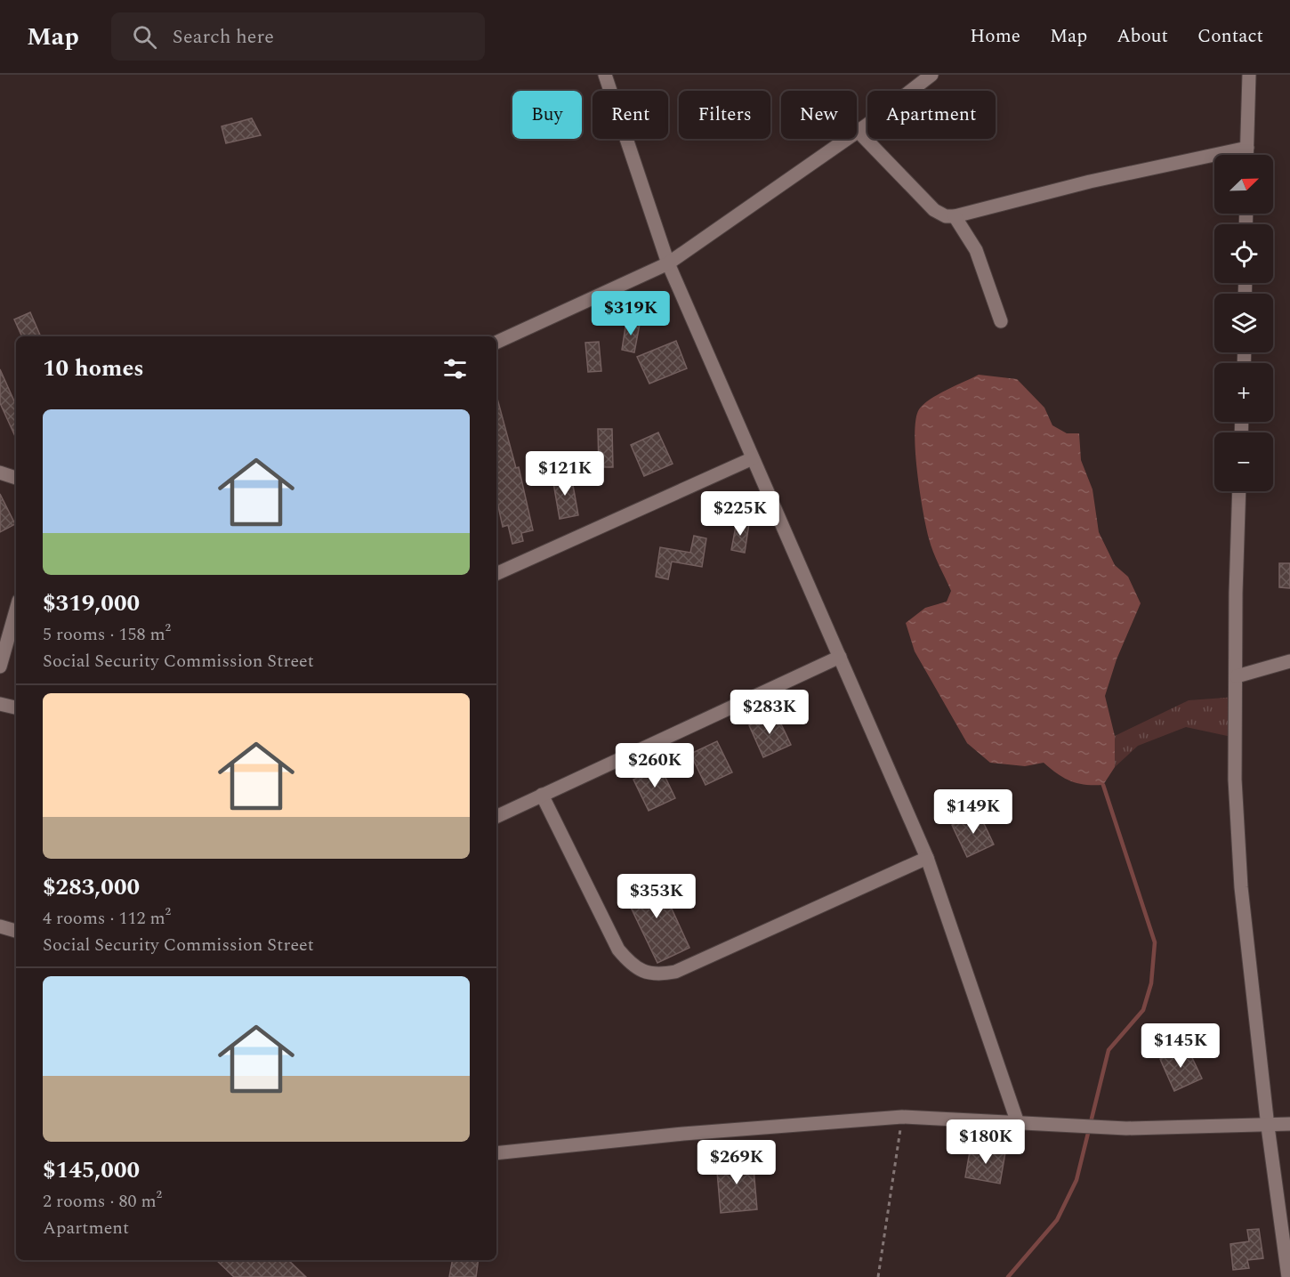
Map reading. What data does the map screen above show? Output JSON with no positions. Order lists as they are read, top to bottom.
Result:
{
  "north": "top right",
  "page": {
    "header": "Map",
    "search": "Search here",
    "nav": [
      "Home",
      "Map",
      "About",
      "Contact"
    ],
    "chip": [
      "Buy",
      "Rent",
      "Filters",
      "New",
      "Apartment"
    ],
    "map_buttons": ["+", "−"],
    "price": [
      "$319K",
      "$121K",
      "$225K",
      "$283K",
      "$260K",
      "$149K",
      "$353K",
      "$145K",
      "$180K",
      "$269K"
    ],
    "heading": "10 homes",
    "list": [
      {
        "name": "$319,000",
        "note": "5 rooms · 158 m² · Social Security Commission Street"
      },
      {
        "name": "$283,000",
        "note": "4 rooms · 112 m² · Social Security Commission Street"
      },
      {
        "name": "$145,000",
        "note": "2 rooms · 80 m² · Apartment"
      }
    ]
  }
}
